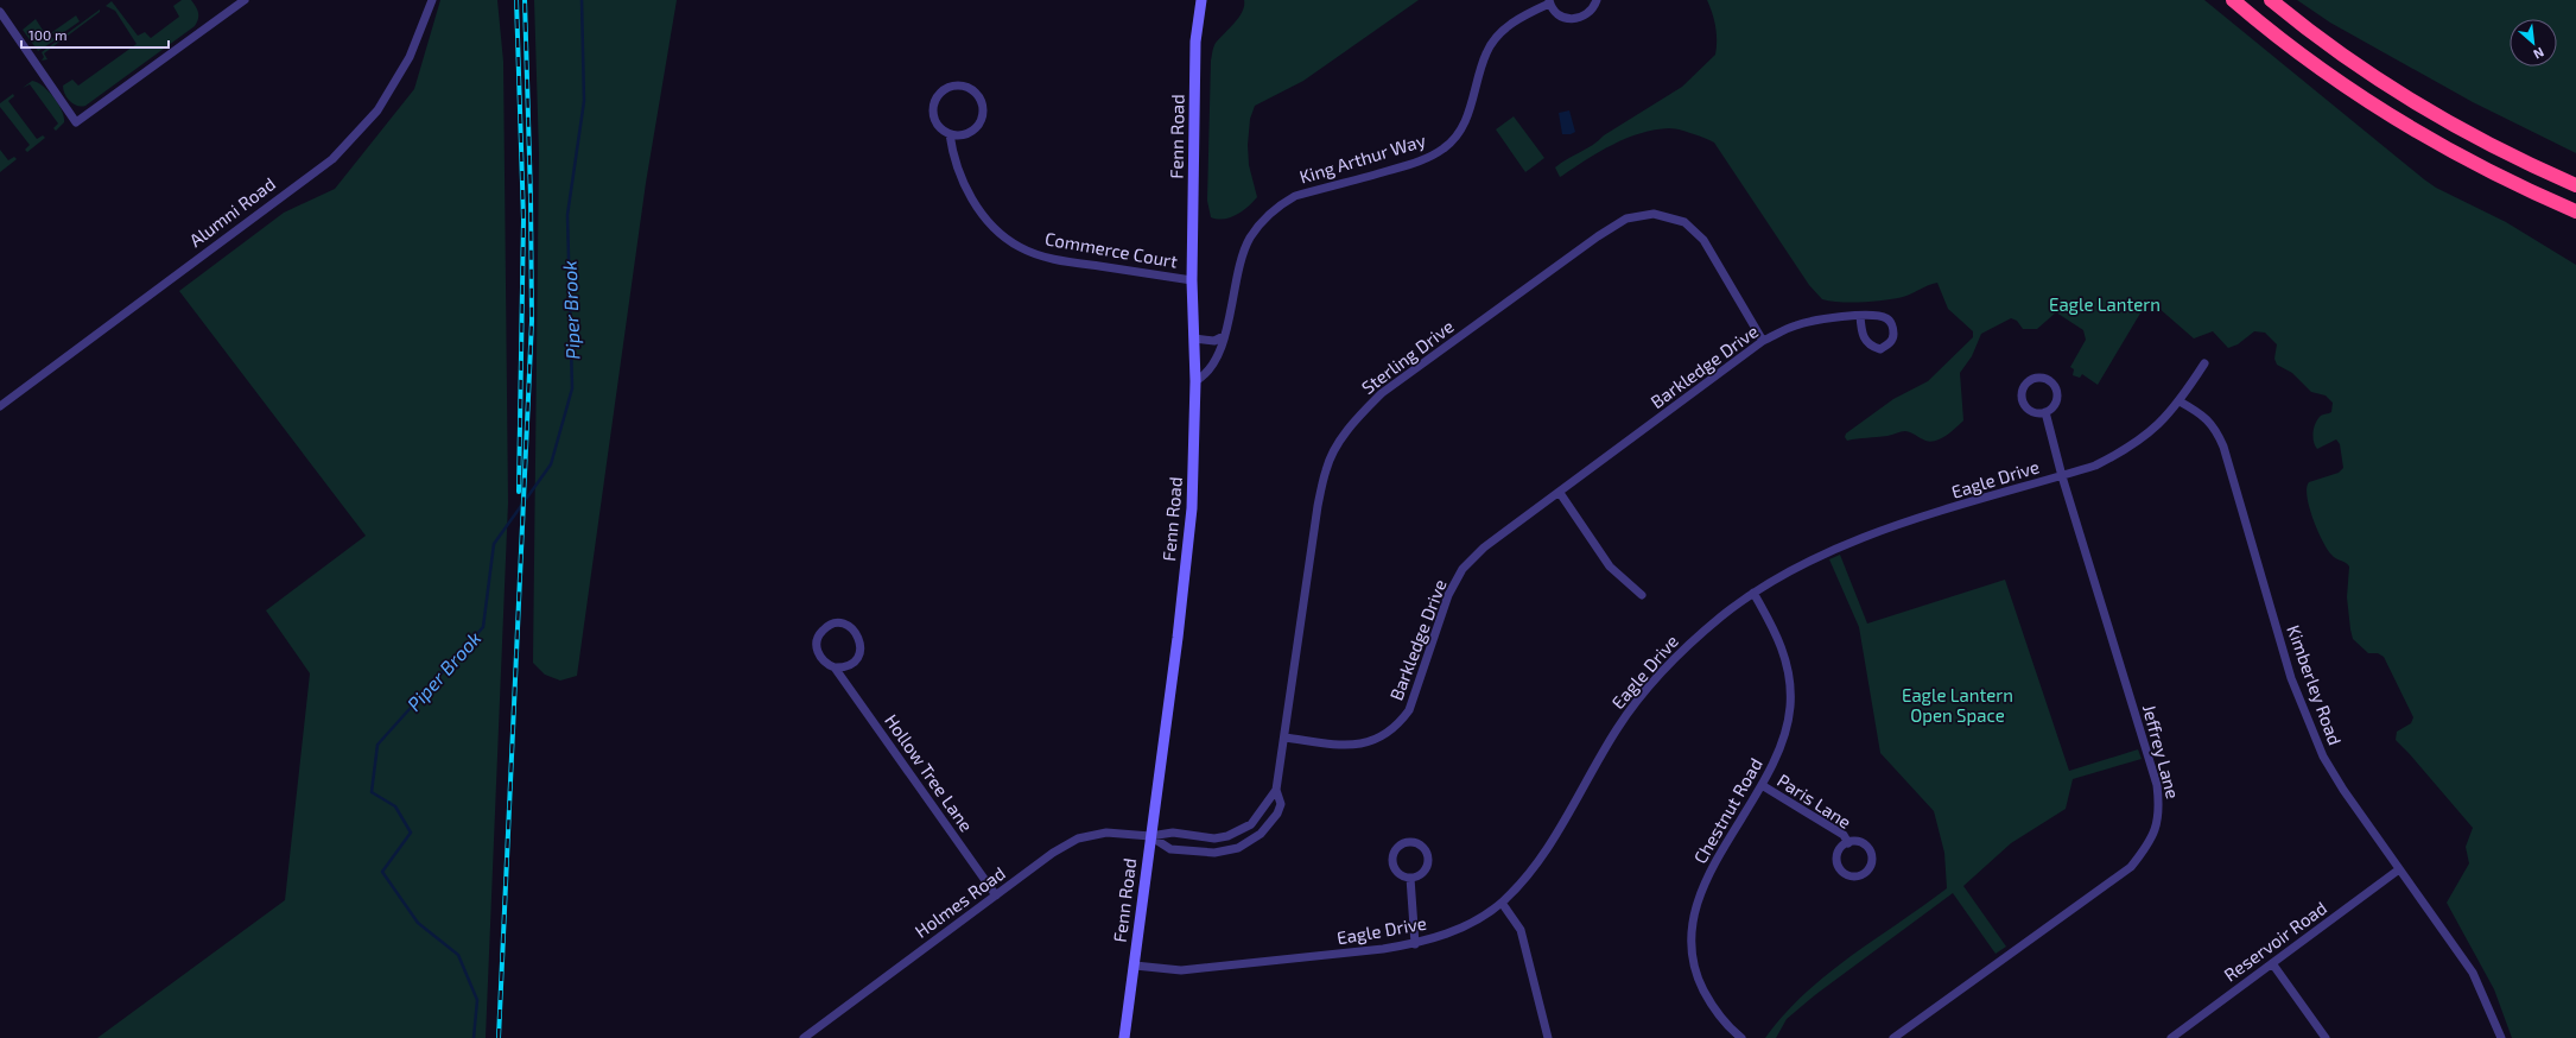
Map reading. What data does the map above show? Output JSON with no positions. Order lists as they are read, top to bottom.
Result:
{
  "streets": {
    "street": [
      "Fenn Road",
      "King Arthur Way",
      "Alumni Road",
      "Commerce Court",
      "Sterling Drive",
      "Barkledge Drive",
      "Eagle Drive",
      "Kimberley Road",
      "Jeffrey Lane",
      "Hollow Tree Lane",
      "Paris Lane",
      "Chestnut Road",
      "Holmes Road",
      "Reservoir Road"
    ]
  },
  "crossings": [
    ["Fenn Road", "King Arthur Way"],
    ["Fenn Road", "Commerce Court"],
    ["Fenn Road", "Sterling Drive"],
    ["Fenn Road", "Eagle Drive"],
    ["Fenn Road", "Holmes Road"],
    ["Sterling Drive", "Barkledge Drive"],
    ["Sterling Drive", "Holmes Road"],
    ["Eagle Drive", "Kimberley Road"],
    ["Eagle Drive", "Jeffrey Lane"],
    ["Eagle Drive", "Chestnut Road"],
    ["Kimberley Road", "Reservoir Road"],
    ["Hollow Tree Lane", "Holmes Road"],
    ["Paris Lane", "Chestnut Road"]
  ],
  "water": ["Piper Brook"],
  "parks": ["Eagle Lantern", "Eagle Lantern Open Space"],
  "scale_bar": "100 m",
  "north": "bottom right"
}
